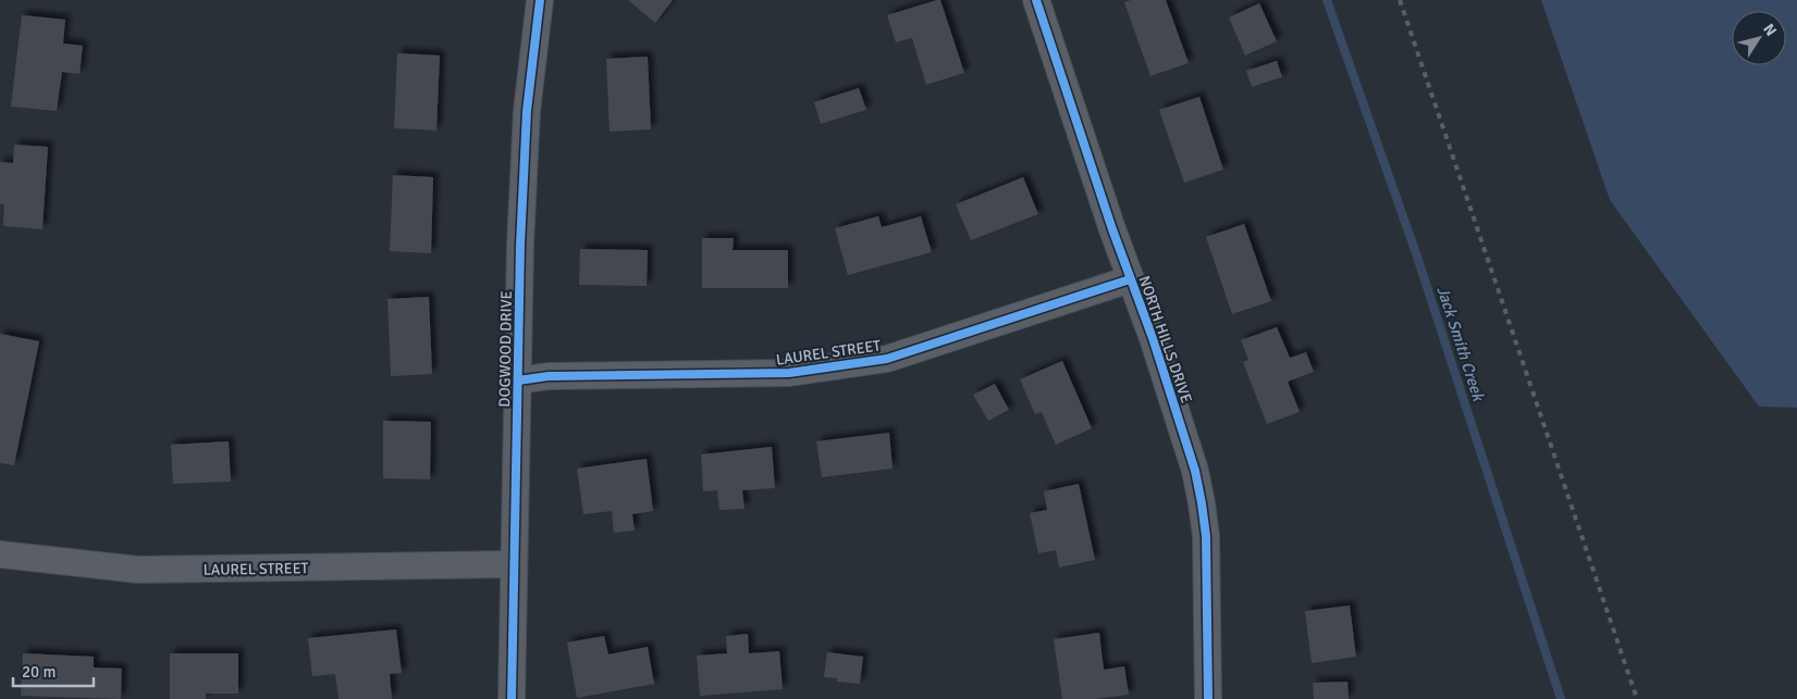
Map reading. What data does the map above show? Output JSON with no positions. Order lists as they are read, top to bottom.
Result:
{
  "streets": {
    "street": ["NORTH HILLS DRIVE", "DOGWOOD DRIVE", "LAUREL STREET"]
  },
  "crossings": [
    ["NORTH HILLS DRIVE", "LAUREL STREET"],
    ["DOGWOOD DRIVE", "LAUREL STREET"]
  ],
  "water": ["Jack Smith Creek"],
  "scale_bar": "20 m",
  "north": "top right"
}
